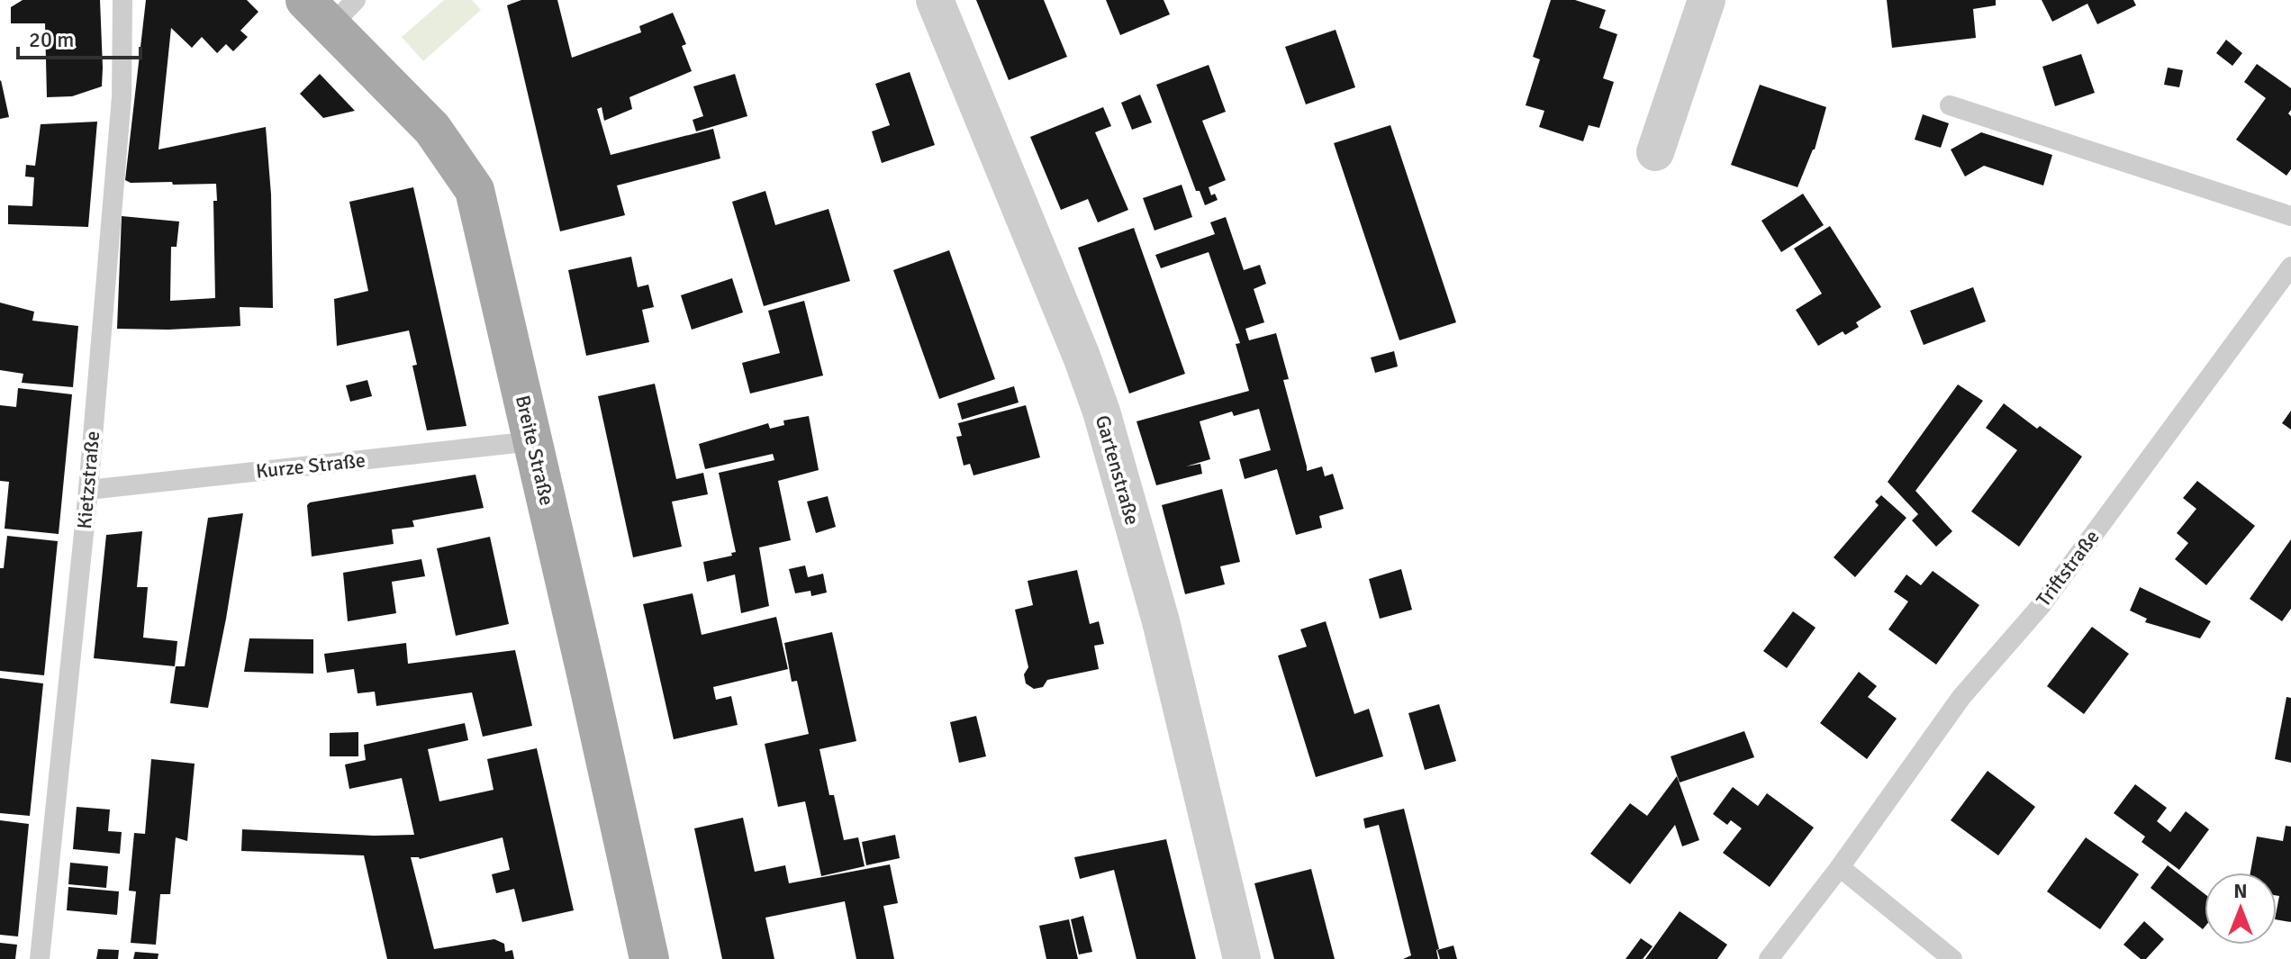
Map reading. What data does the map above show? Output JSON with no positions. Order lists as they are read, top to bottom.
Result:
{
  "streets": {
    "main road": ["Breite Straße"],
    "street": ["Gartenstraße"],
    "lane": ["Kurze Straße", "Kietzstraße", "Triftstraße"]
  },
  "crossings": [
    ["Breite Straße", "Kurze Straße"],
    ["Kurze Straße", "Kietzstraße"]
  ],
  "scale_bar": "20 m",
  "north": "top"
}
